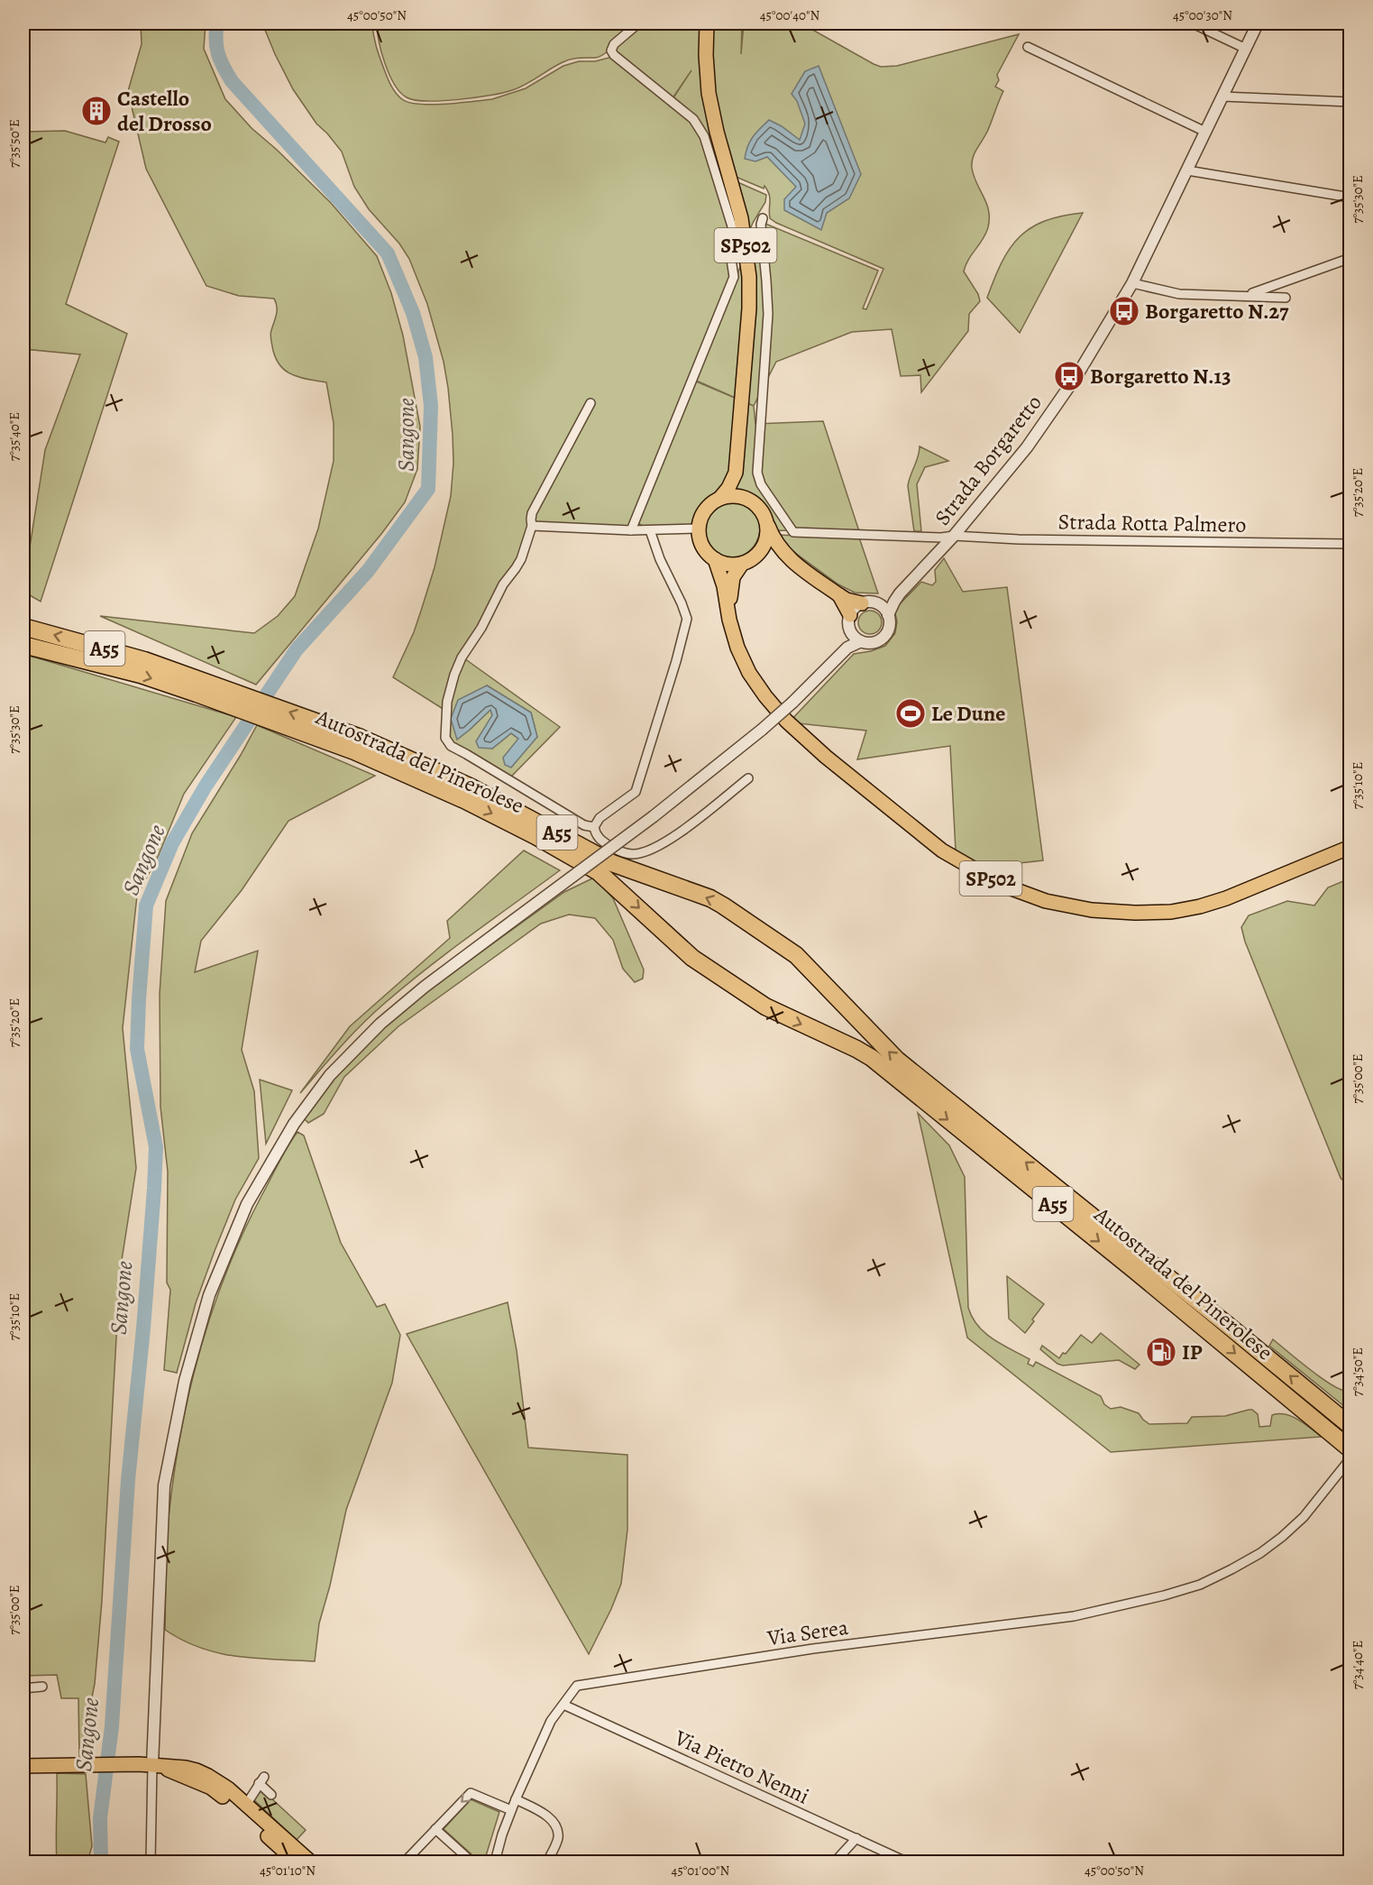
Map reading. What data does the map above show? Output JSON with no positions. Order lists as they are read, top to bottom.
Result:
{
  "streets": {
    "highway": ["A55", "Autostrada del Pinerolese"],
    "main road": ["SP502"],
    "street": [
      "Strada Borgaretto",
      "Strada Rotta Palmero",
      "Via Serea",
      "Via Pietro Nenni"
    ]
  },
  "crossings": [
    ["Strada Borgaretto", "Strada Rotta Palmero"],
    ["Autostrada del Pinerolese", "Via Serea"],
    ["Via Serea", "Via Pietro Nenni"]
  ],
  "water": ["Sangone"],
  "places": {
    "building": ["Castello del Drosso"],
    "bus stop": ["Borgaretto N.27", "Borgaretto N.13"],
    "sports": ["Le Dune"],
    "fuel station": ["IP"]
  },
  "coordinates": [
    "45°00'50\"N",
    "45°00'40\"N",
    "45°00'30\"N",
    "7°35'50\"E",
    "7°35'30\"E",
    "7°35'40\"E",
    "7°35'20\"E",
    "7°35'10\"E",
    "7°35'00\"E",
    "7°34'50\"E",
    "7°34'40\"E",
    "45°01'10\"N",
    "45°01'00\"N"
  ]
}
